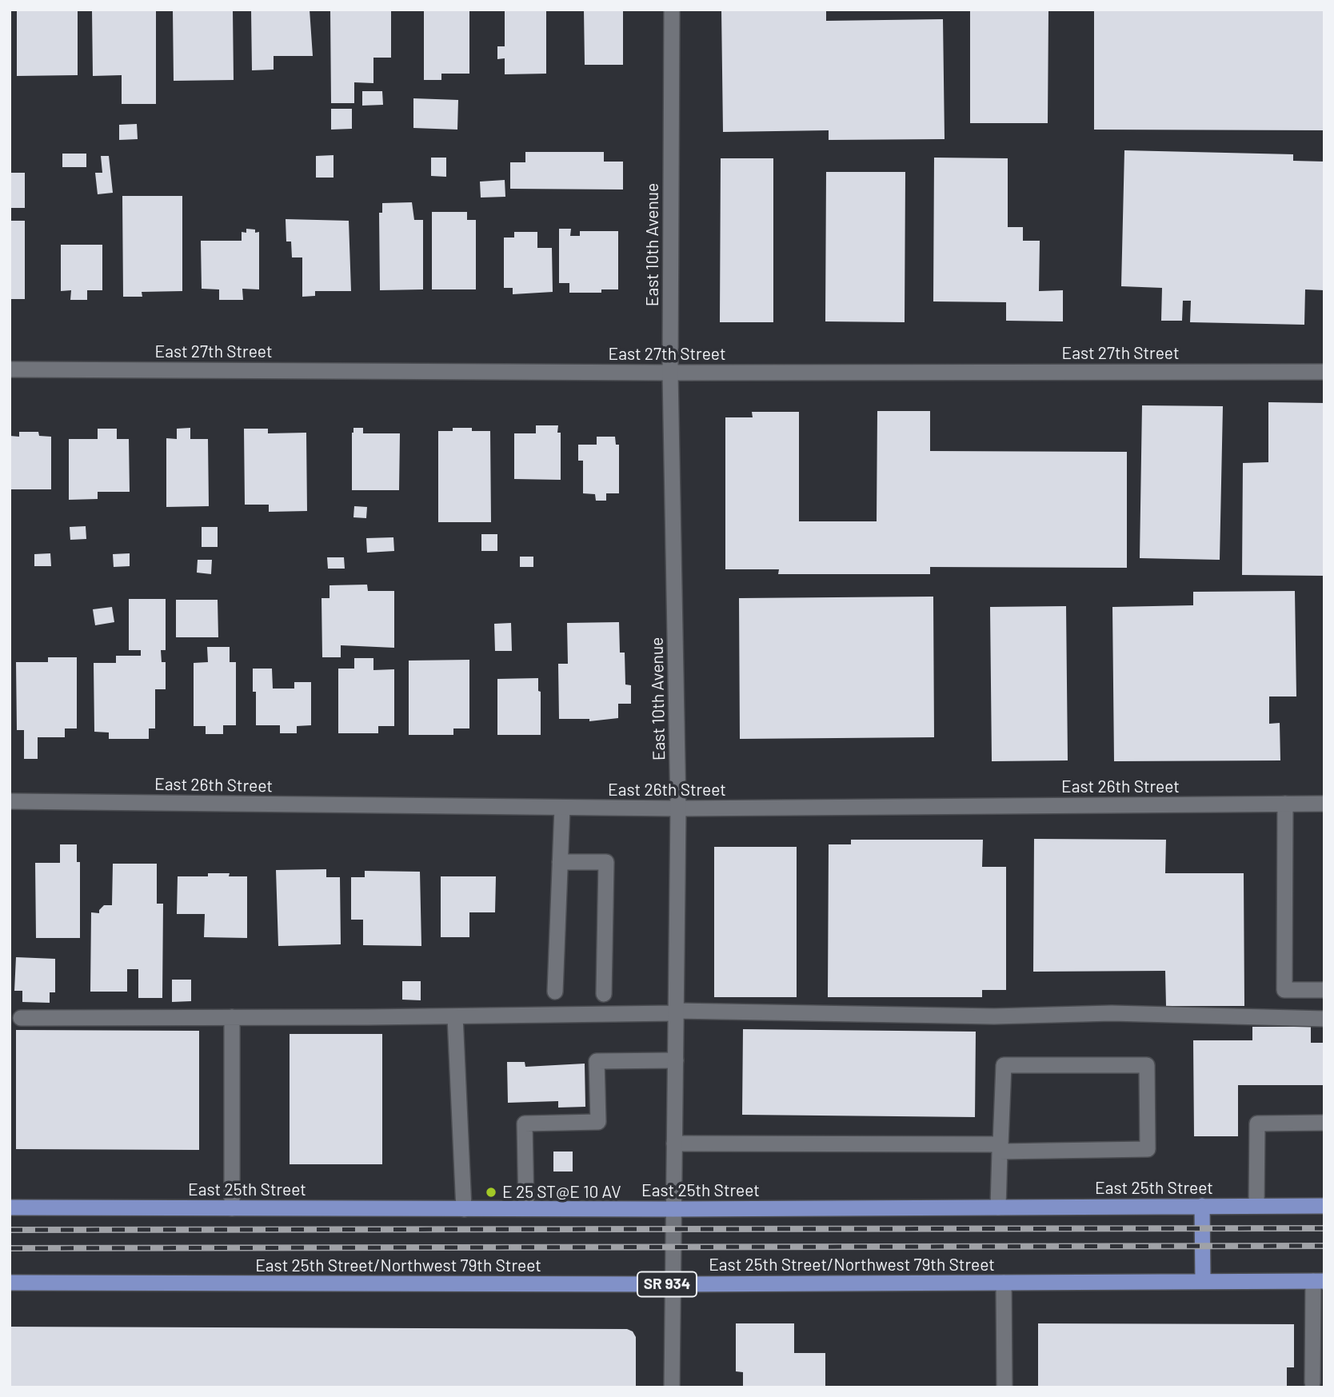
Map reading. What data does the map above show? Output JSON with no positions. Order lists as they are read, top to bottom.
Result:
{
  "streets": {
    "main road": ["East 25th Street", "East 25th Street/Northwest 79th Street", "SR 934"],
    "street": ["East 10th Avenue", "East 27th Street", "East 26th Street"]
  },
  "crossings": [
    ["East 10th Avenue", "East 27th Street"],
    ["East 10th Avenue", "East 26th Street"],
    ["East 10th Avenue", "East 25th Street"],
    ["East 10th Avenue", "East 25th Street/Northwest 79th Street"]
  ],
  "places": ["E 25 ST@E 10 AV"]
}
